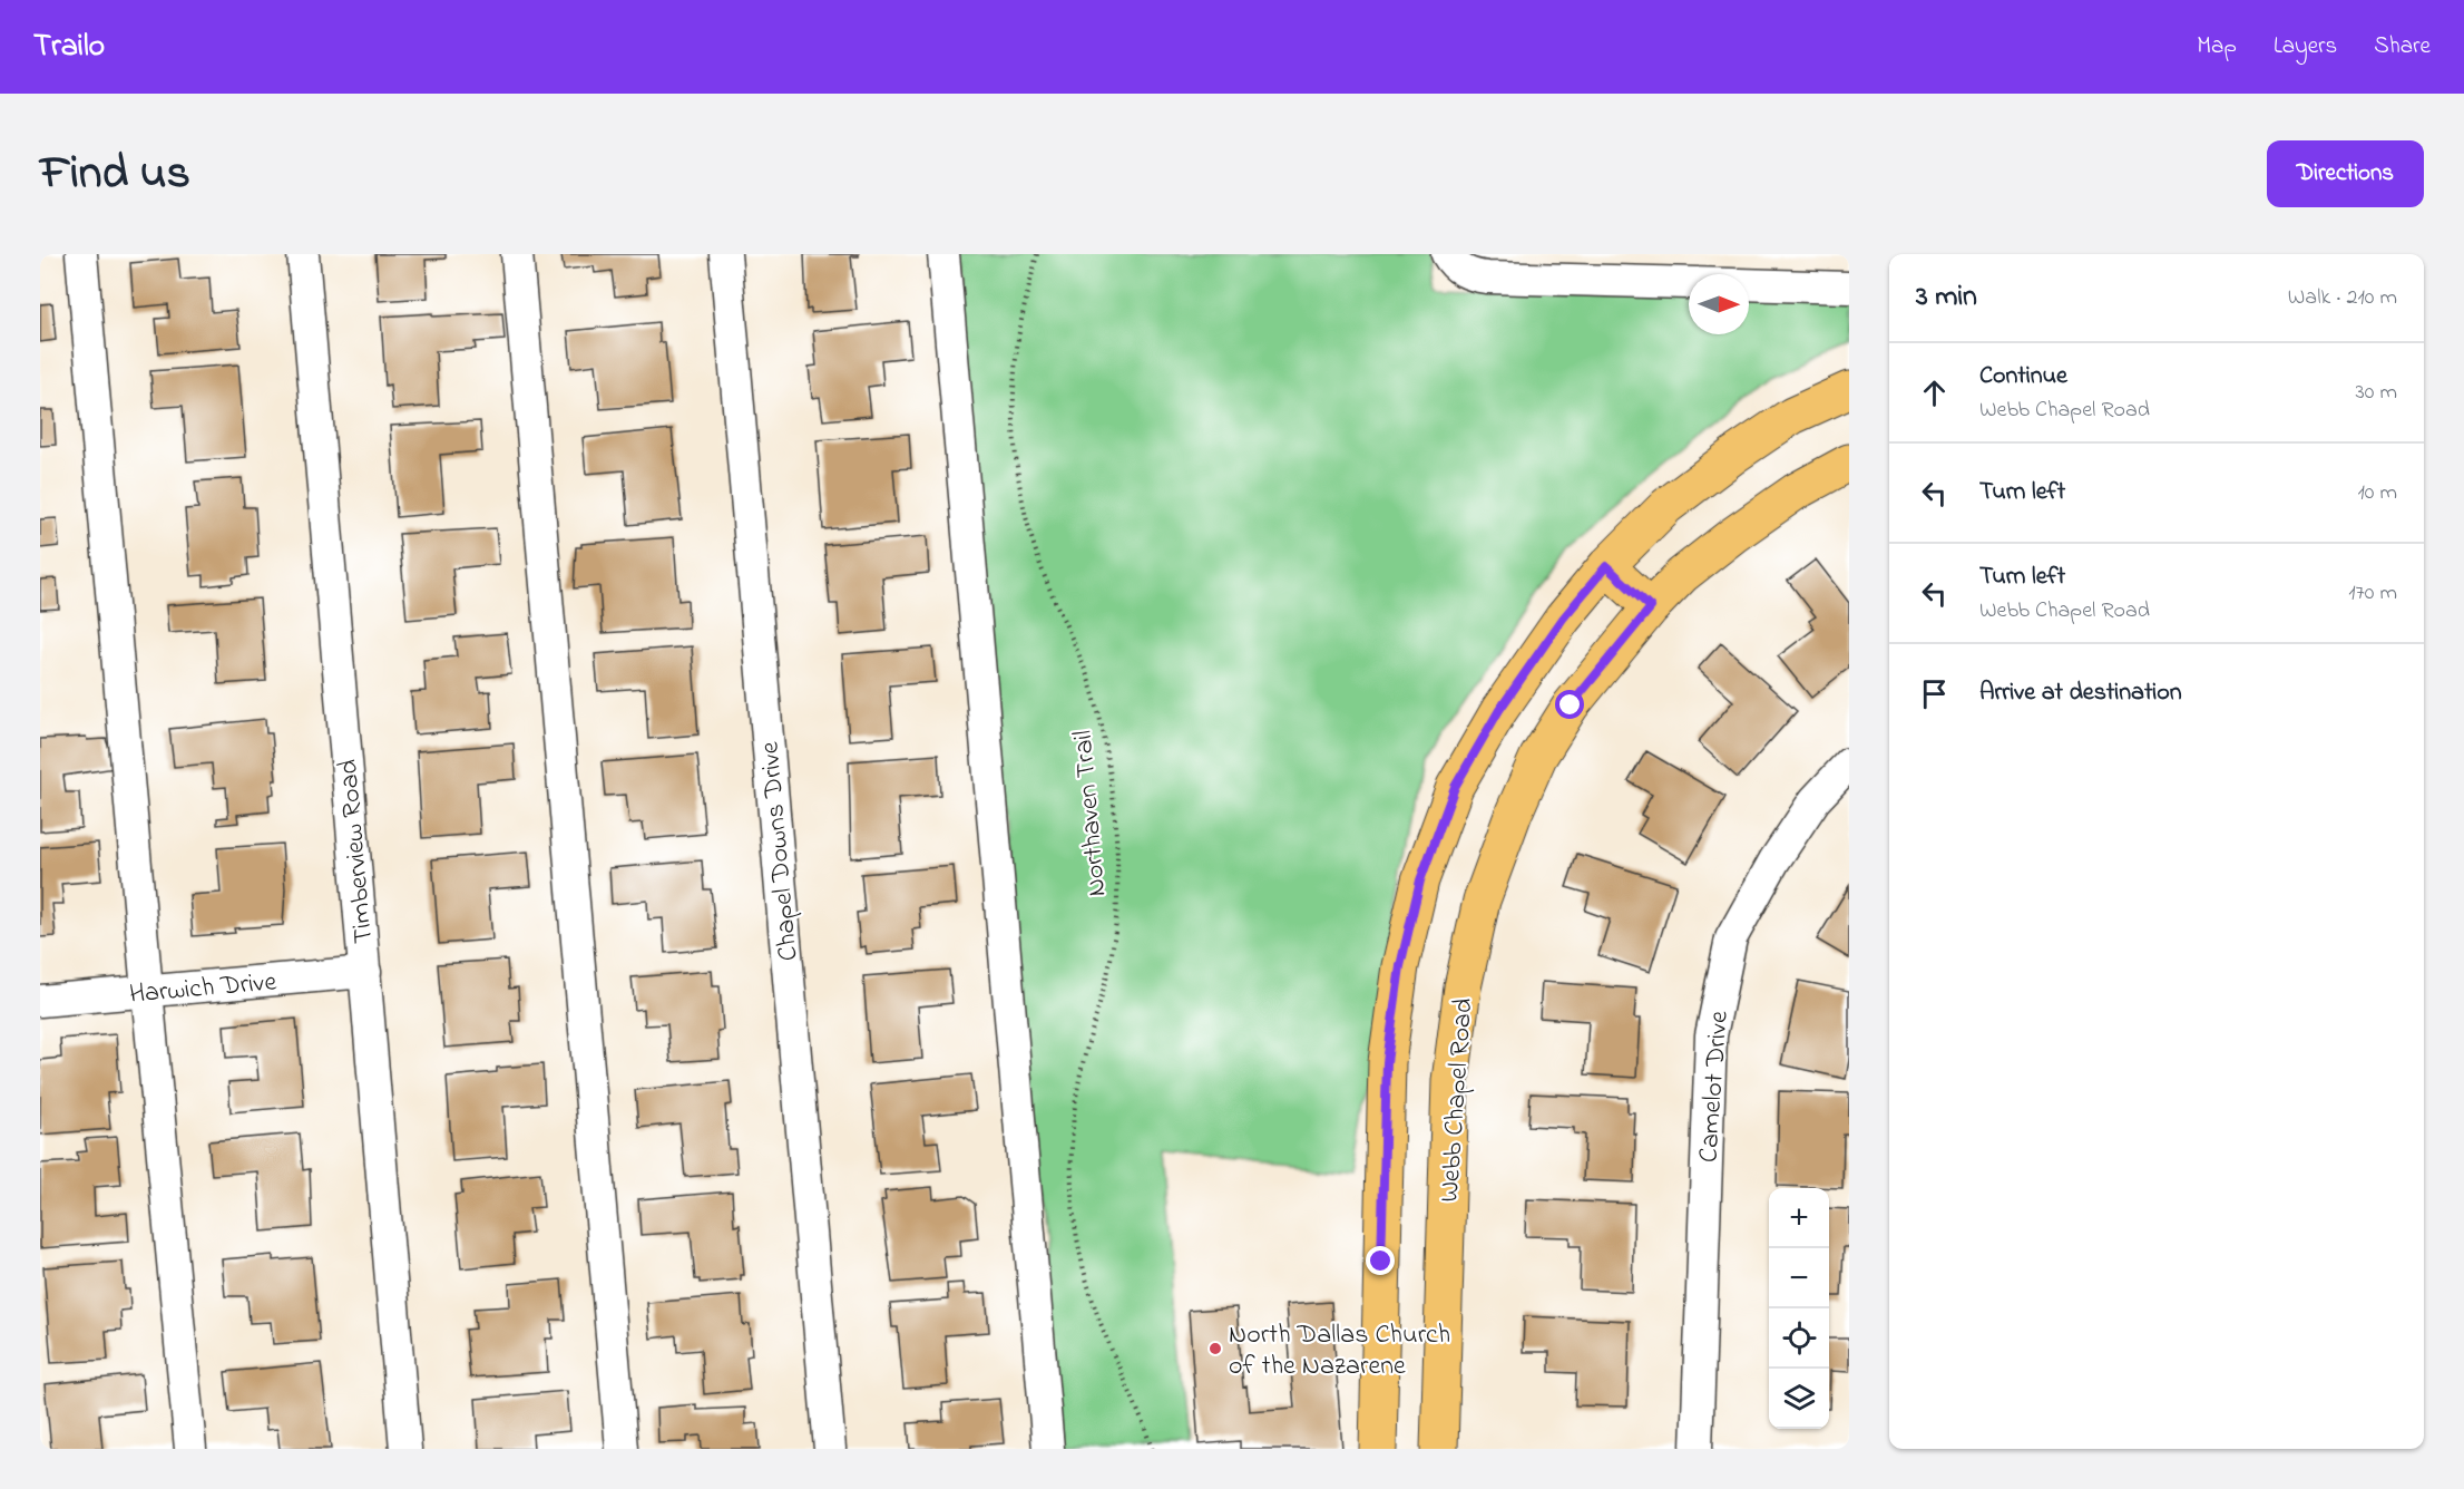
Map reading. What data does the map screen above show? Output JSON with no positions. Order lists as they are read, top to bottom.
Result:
{
  "streets": {
    "main road": ["Webb Chapel Road"],
    "street": [
      "Timberview Road",
      "Chapel Downs Drive",
      "Harwich Drive",
      "Camelot Drive"
    ],
    "path": ["Northaven Trail"]
  },
  "crossings": [
    ["Timberview Road", "Harwich Drive"]
  ],
  "places": ["North Dallas Church of the Nazarene"],
  "north": "right",
  "page": {
    "header": "Trailo",
    "nav": ["Map", "Layers", "Share"],
    "title": "Find us",
    "buttons": "Directions",
    "heading": ["3 min", "Walk · 210 m"],
    "list": [
      ["Continue", "Webb Chapel Road", "30 m"],
      ["Turn left", "10 m"],
      ["Turn left", "Webb Chapel Road", "170 m"],
      "Arrive at destination"
    ],
    "map_buttons": ["+", "−"]
  }
}
